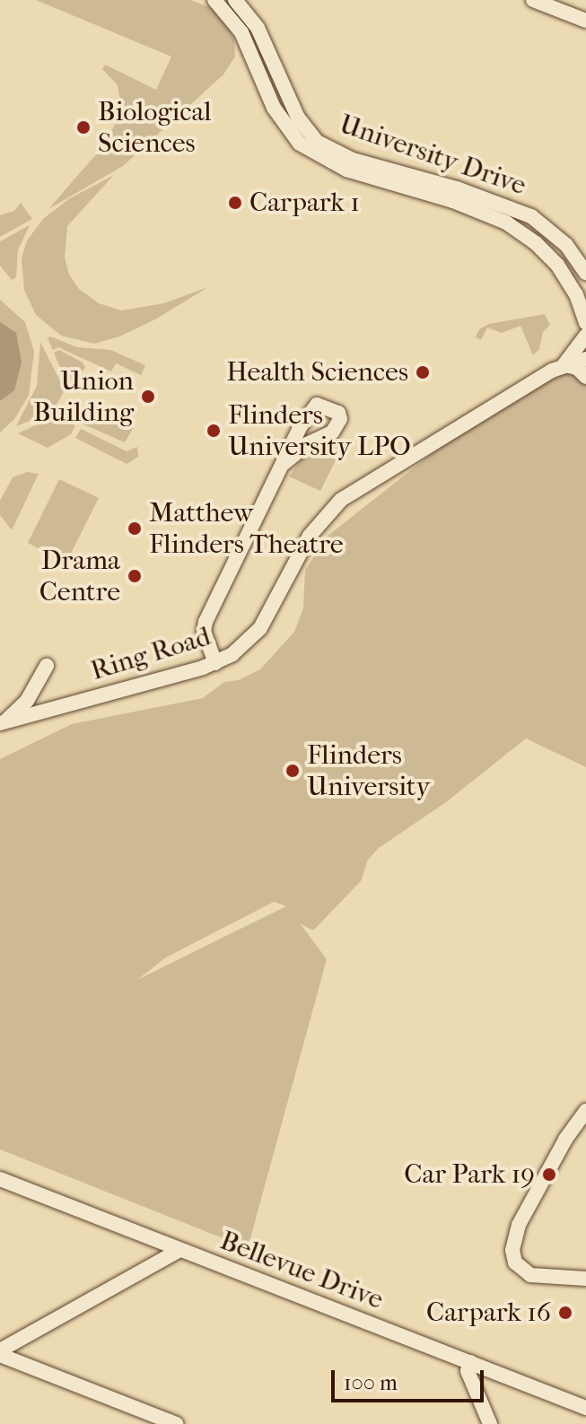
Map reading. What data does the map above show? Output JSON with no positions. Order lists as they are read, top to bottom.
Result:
{
  "streets": {
    "street": ["University Drive", "Ring Road", "Bellevue Drive"]
  },
  "places": [
    "Biological Sciences",
    "Carpark 1",
    "Health Sciences",
    "Union Building",
    "Flinders University LPO",
    "Matthew Flinders Theatre",
    "Drama Centre",
    "Flinders University",
    "Car Park 19",
    "Carpark 16"
  ],
  "scale_bar": "100 m"
}
